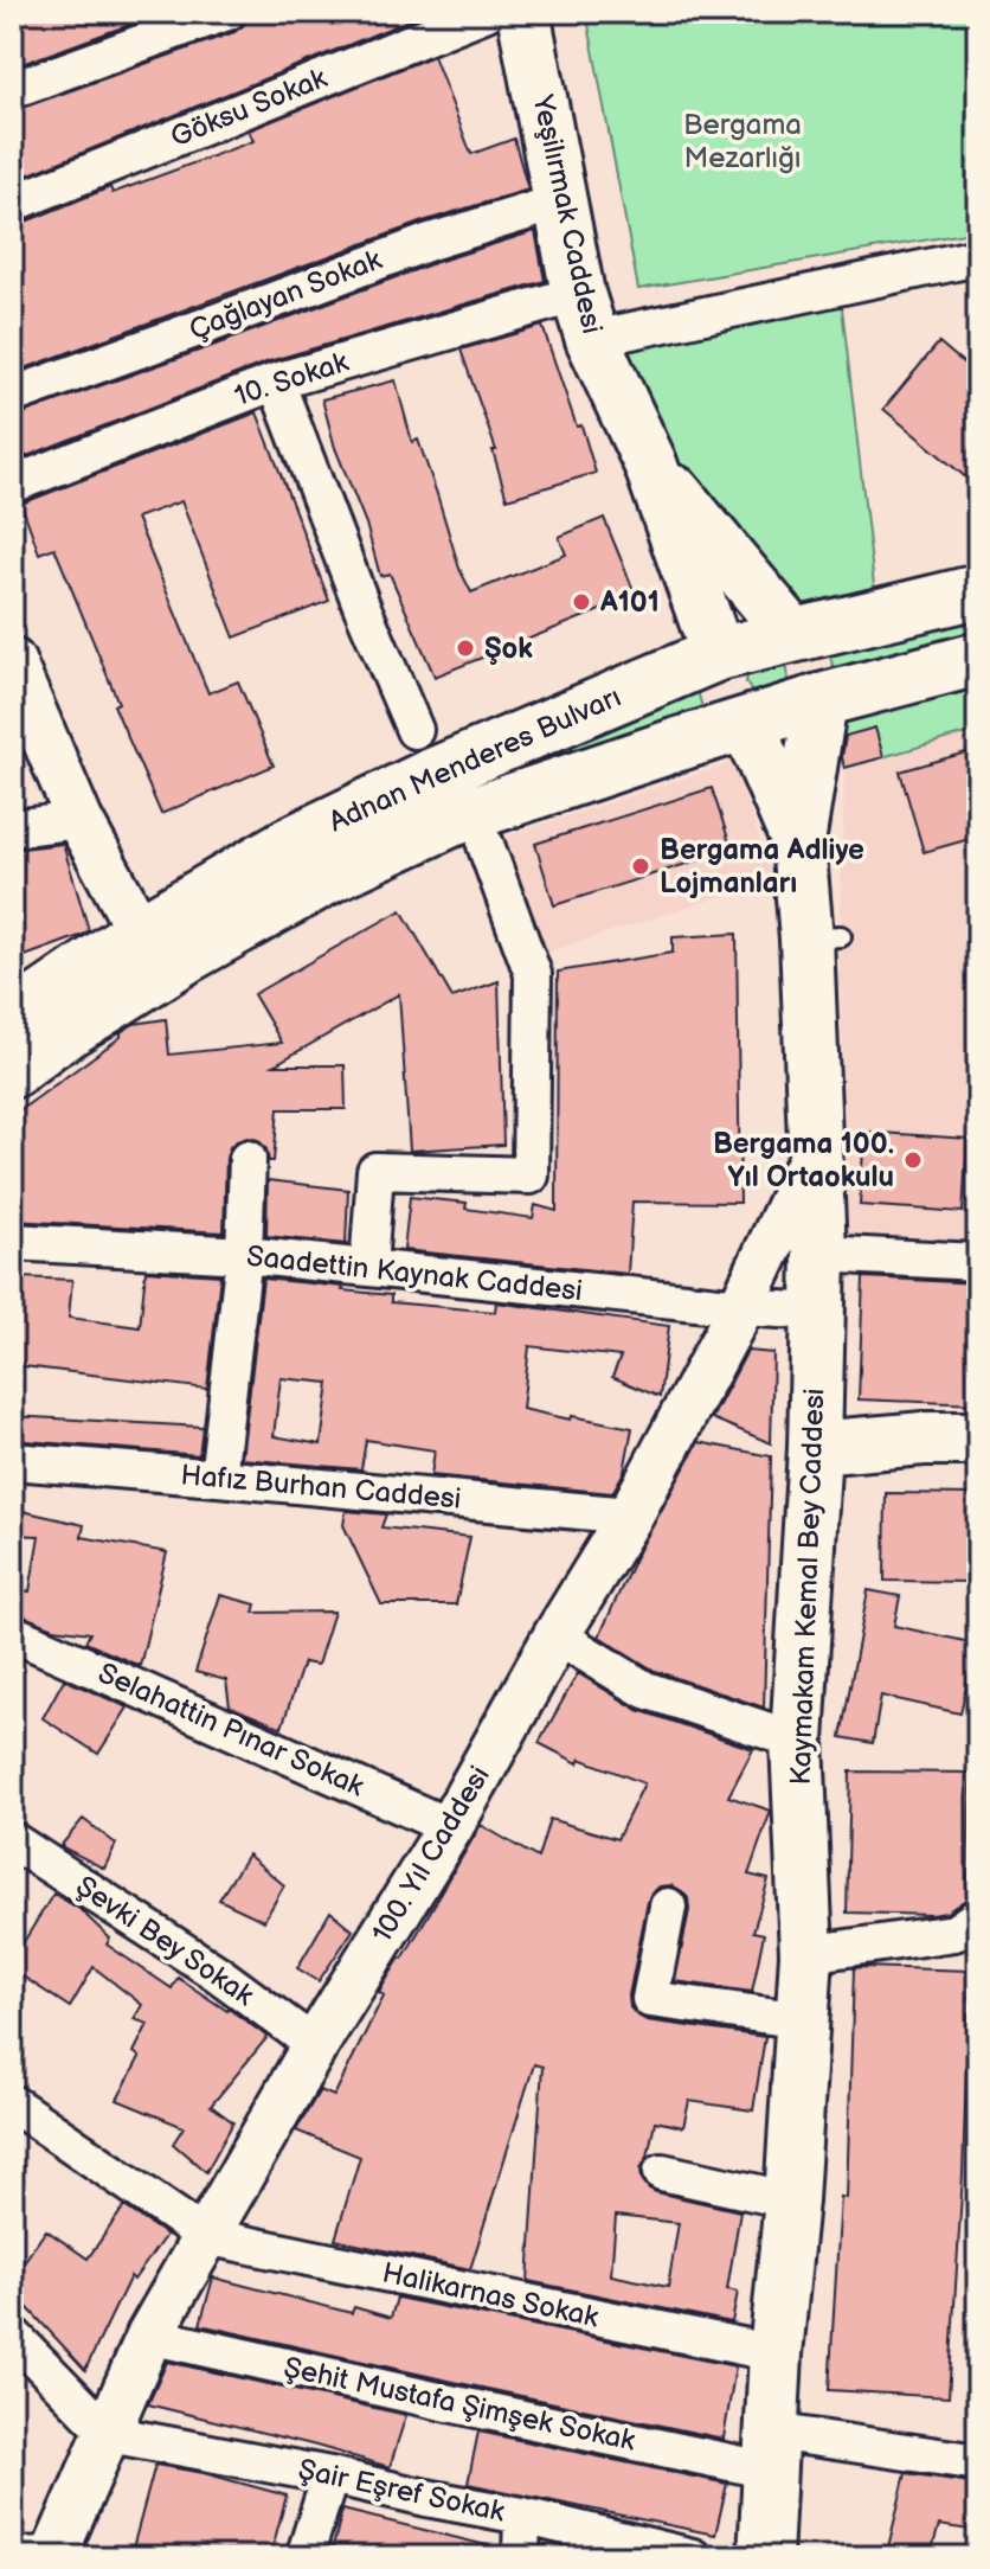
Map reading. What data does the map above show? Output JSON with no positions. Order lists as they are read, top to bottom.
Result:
{
  "streets": {
    "main road": ["Yeşilırmak Caddesi", "Adnan Menderes Bulvarı", "Kaymakam Kemal Bey Caddesi"],
    "street": [
      "Göksu Sokak",
      "Çağlayan Sokak",
      "10. Sokak",
      "Saadettin Kaynak Caddesi",
      "Hafız Burhan Caddesi",
      "Selahattin Pınar Sokak",
      "100. Yıl Caddesi",
      "Şevki Bey Sokak",
      "Halikarnas Sokak",
      "Şehit Mustafa Şimşek Sokak",
      "Şair Eşref Sokak"
    ]
  },
  "crossings": [
    ["Yeşilırmak Caddesi", "Çağlayan Sokak"],
    ["Yeşilırmak Caddesi", "10. Sokak"],
    ["Yeşilırmak Caddesi", "Adnan Menderes Bulvarı"],
    ["Yeşilırmak Caddesi", "Kaymakam Kemal Bey Caddesi"],
    ["Adnan Menderes Bulvarı", "Kaymakam Kemal Bey Caddesi"],
    ["Saadettin Kaynak Caddesi", "Kaymakam Kemal Bey Caddesi"],
    ["Saadettin Kaynak Caddesi", "100. Yıl Caddesi"],
    ["Hafız Burhan Caddesi", "100. Yıl Caddesi"],
    ["Kaymakam Kemal Bey Caddesi", "100. Yıl Caddesi"],
    ["Kaymakam Kemal Bey Caddesi", "Halikarnas Sokak"],
    ["Kaymakam Kemal Bey Caddesi", "Şehit Mustafa Şimşek Sokak"],
    ["Selahattin Pınar Sokak", "100. Yıl Caddesi"],
    ["100. Yıl Caddesi", "Şevki Bey Sokak"],
    ["100. Yıl Caddesi", "Halikarnas Sokak"],
    ["100. Yıl Caddesi", "Şehit Mustafa Şimşek Sokak"],
    ["100. Yıl Caddesi", "Şair Eşref Sokak"]
  ],
  "parks": ["Bergama Mezarlığı"],
  "places": [
    "A101",
    "Şok",
    "Bergama Adliye Lojmanları",
    "Bergama 100. Yıl Ortaokulu"
  ]
}
